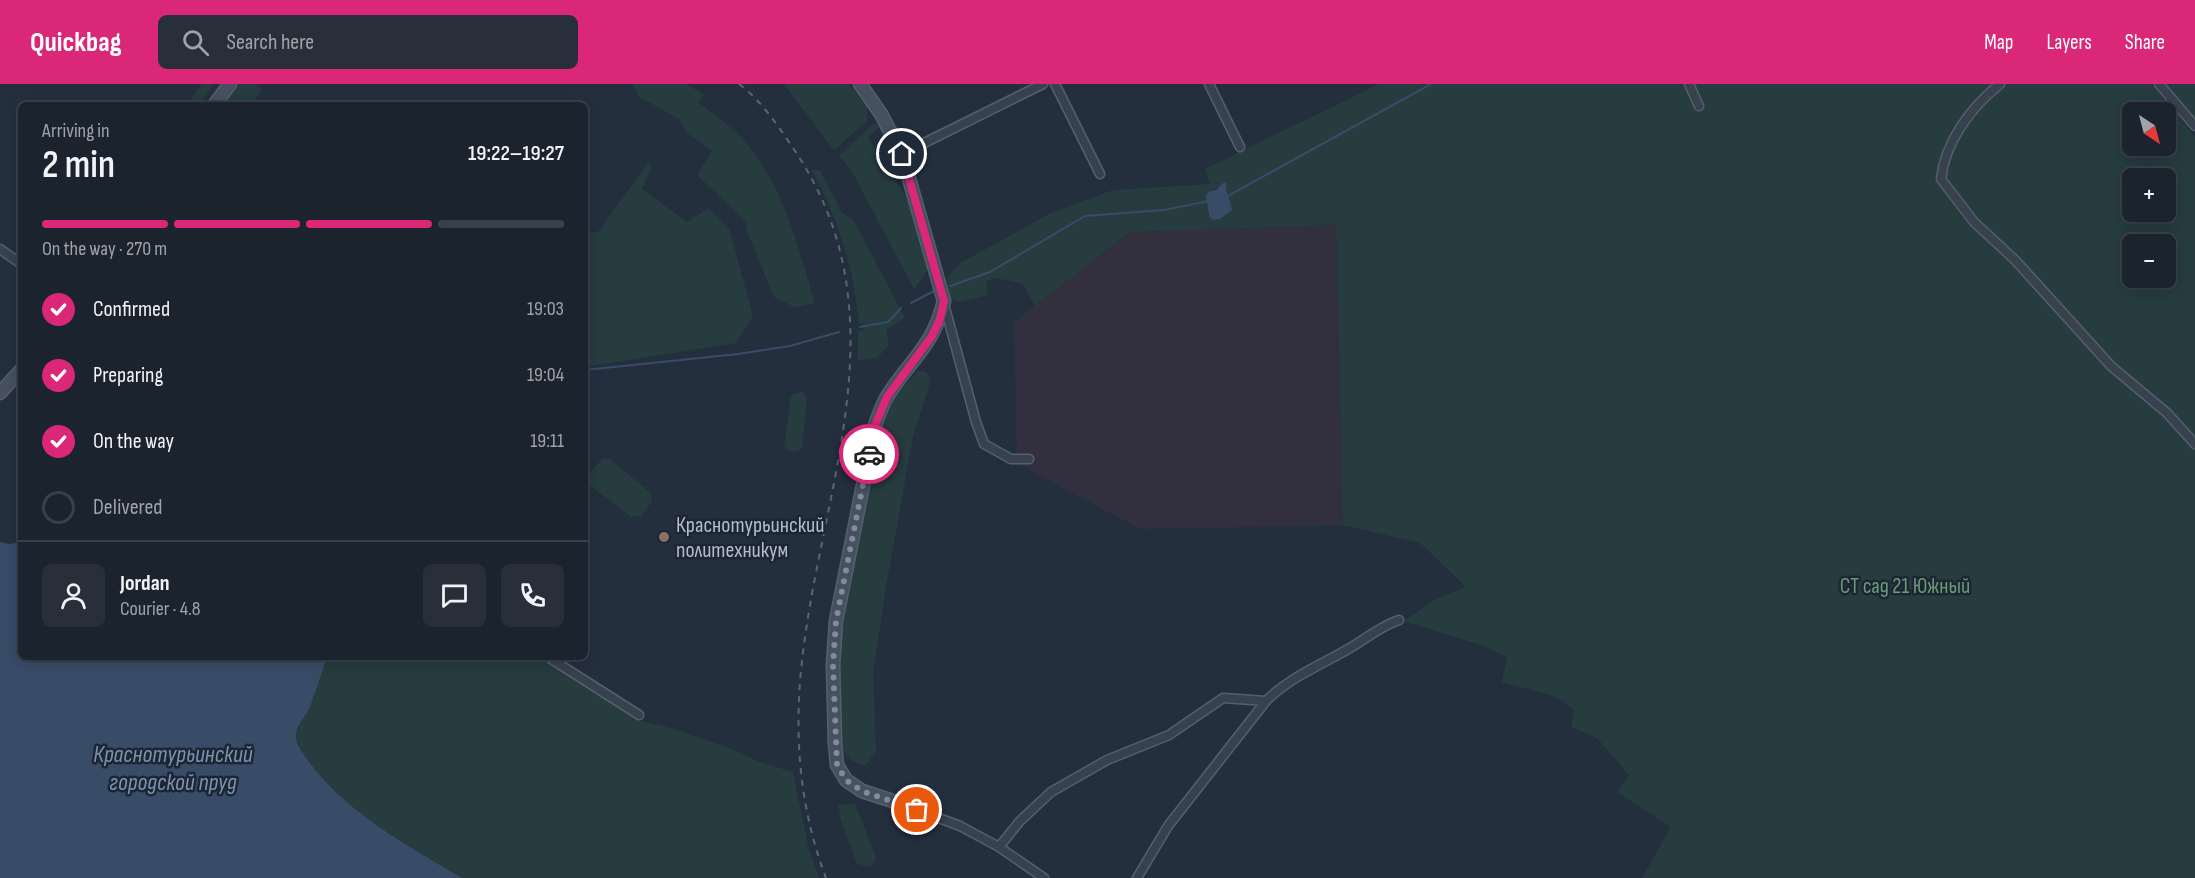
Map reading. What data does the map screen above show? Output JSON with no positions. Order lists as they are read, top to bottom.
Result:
{
  "water": ["Краснотурьинский городской пруд"],
  "parks": ["СТ сад 21 Южный"],
  "places": ["Краснотурьинский политехникум"],
  "north": "bottom right",
  "page": {
    "header": "Quickbag",
    "search": "Search here",
    "nav": ["Map", "Layers", "Share"],
    "map_buttons": ["+", "−"],
    "heading": ["2 min", "Arriving in", "19:22–19:27"],
    "panel": ["Jordan", "Courier · 4.8"],
    "bar": "On the way · 270 m",
    "list": [
      ["Confirmed", "19:03"],
      ["Preparing", "19:04"],
      ["On the way", "19:11"],
      "Delivered"
    ]
  }
}
